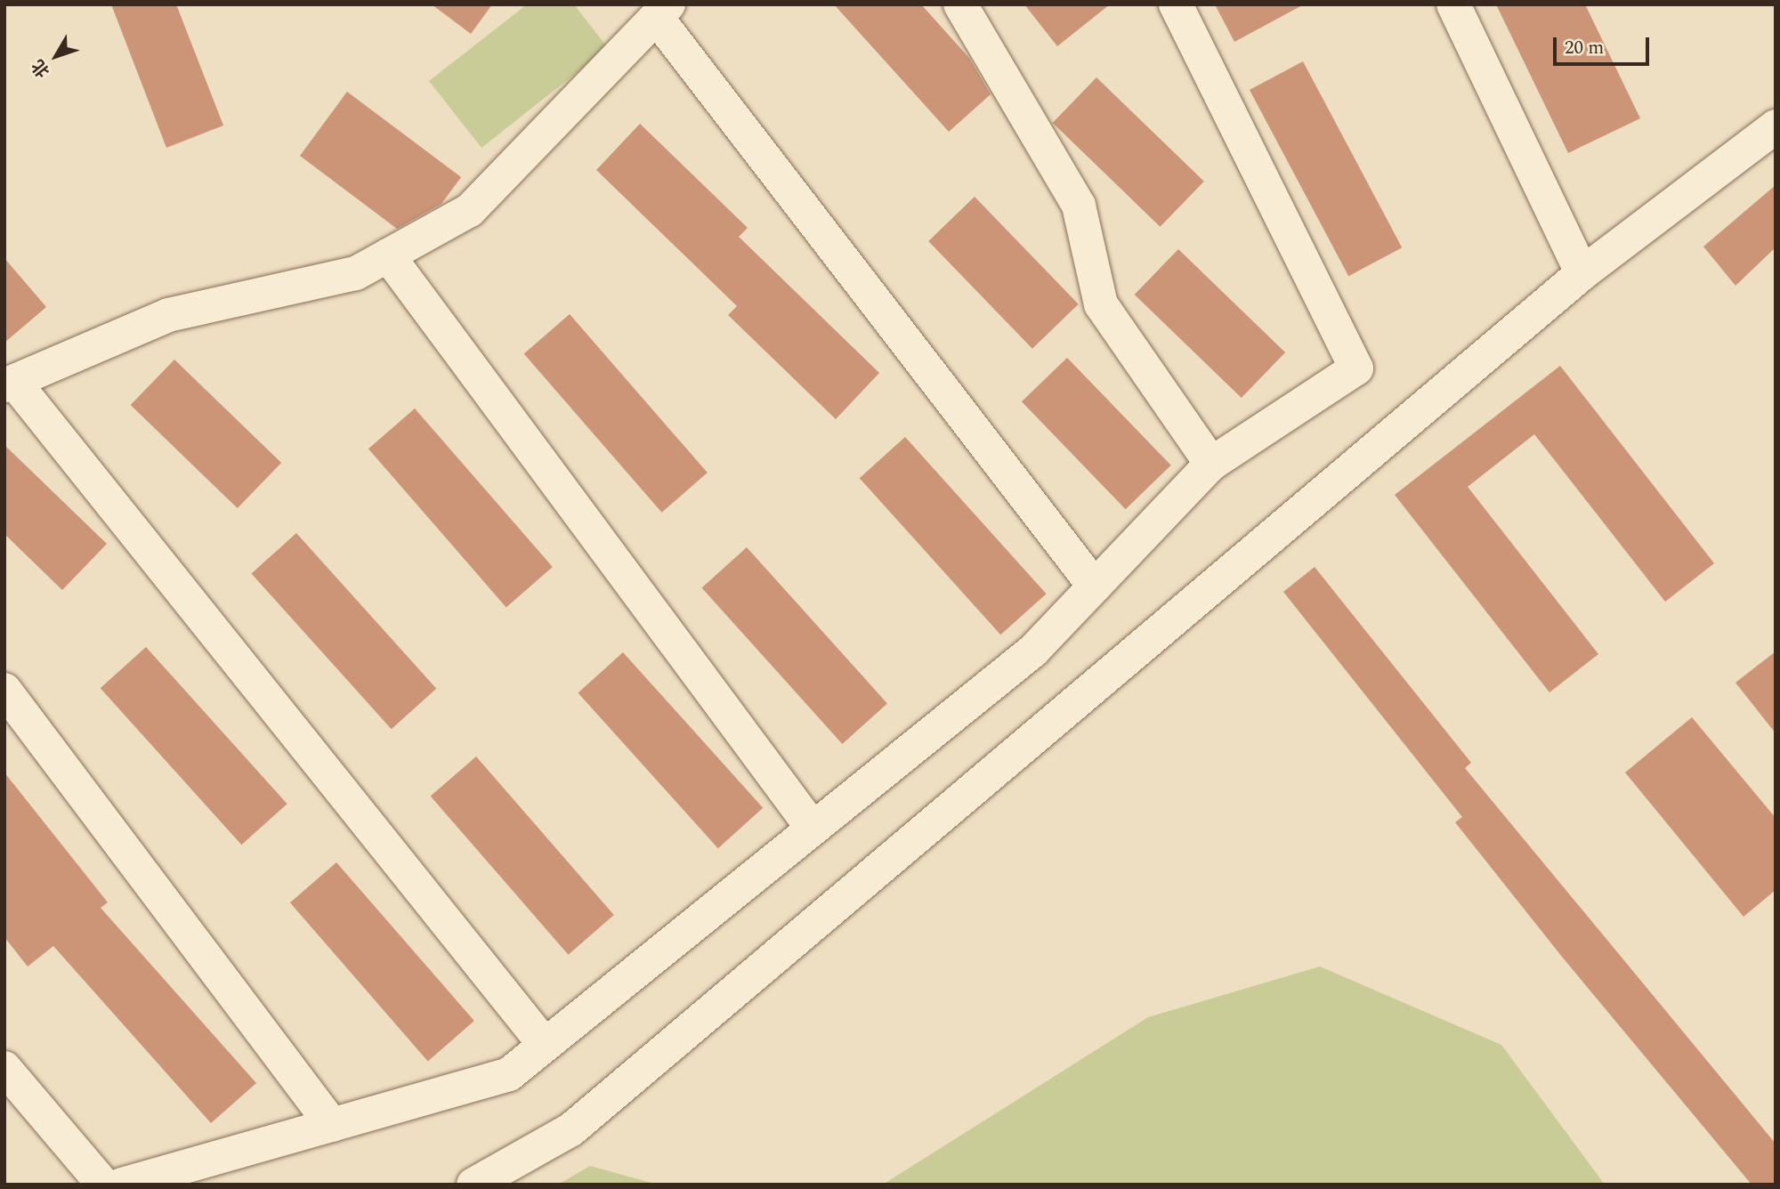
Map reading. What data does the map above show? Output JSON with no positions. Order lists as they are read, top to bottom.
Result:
{
  "scale_bar": "20 m",
  "north": "bottom left"
}
